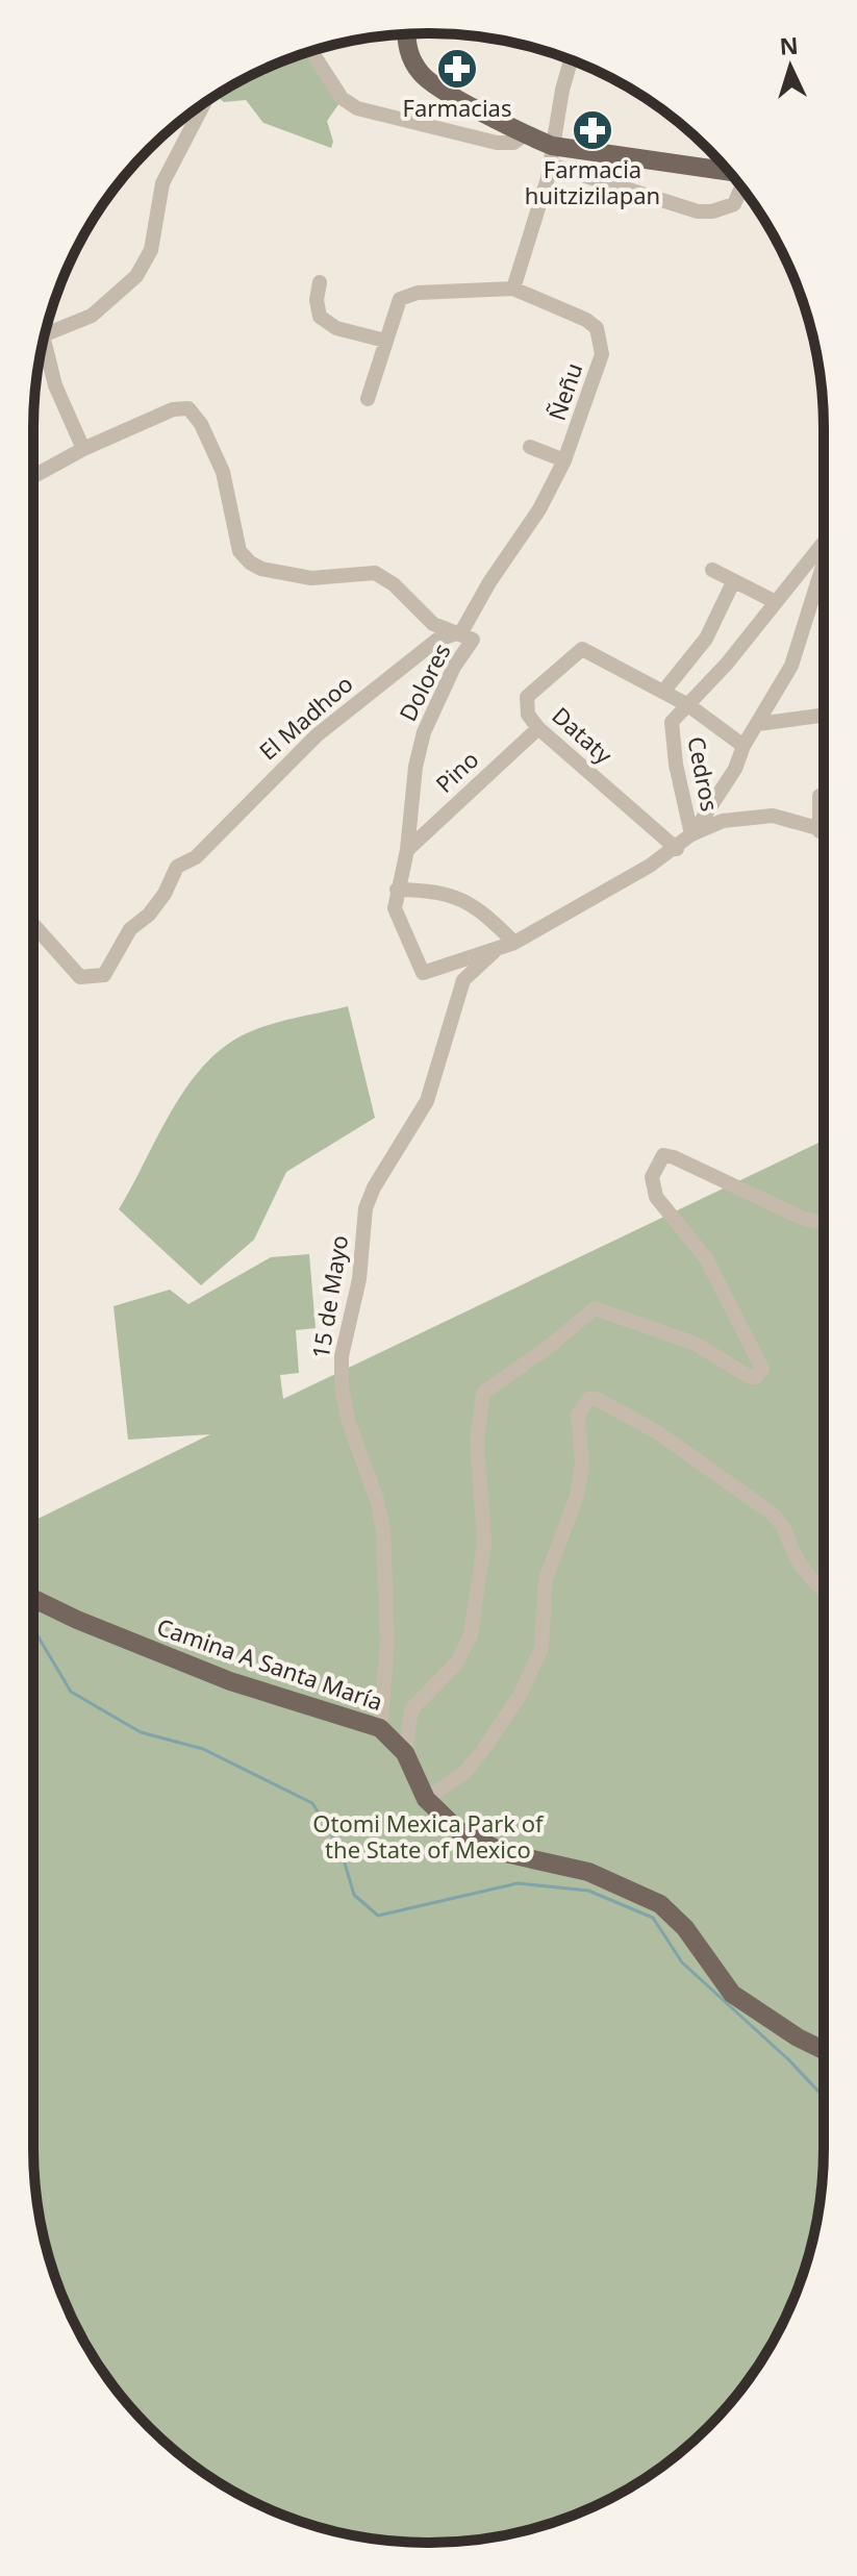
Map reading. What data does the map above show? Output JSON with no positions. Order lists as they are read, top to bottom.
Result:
{
  "streets": {
    "main road": ["Camina A Santa María"],
    "street": [
      "Ñeñu",
      "Dolores",
      "El Madhoo",
      "Dataty",
      "Pino",
      "Cedros",
      "15 de Mayo"
    ]
  },
  "crossings": [
    ["Ñeñu", "Dolores"],
    ["Ñeñu", "El Madhoo"],
    ["Dolores", "El Madhoo"],
    ["Dolores", "Pino"],
    ["Dolores", "Cedros"],
    ["Dataty", "Pino"],
    ["Dataty", "Cedros"],
    ["Cedros", "15 de Mayo"],
    ["15 de Mayo", "Camina A Santa María"]
  ],
  "parks": ["Otomi Mexica Park of the State of Mexico"],
  "places": {
    "pharmacy": ["Farmacias", "Farmacia huitzizilapan"]
  },
  "north": "top"
}
